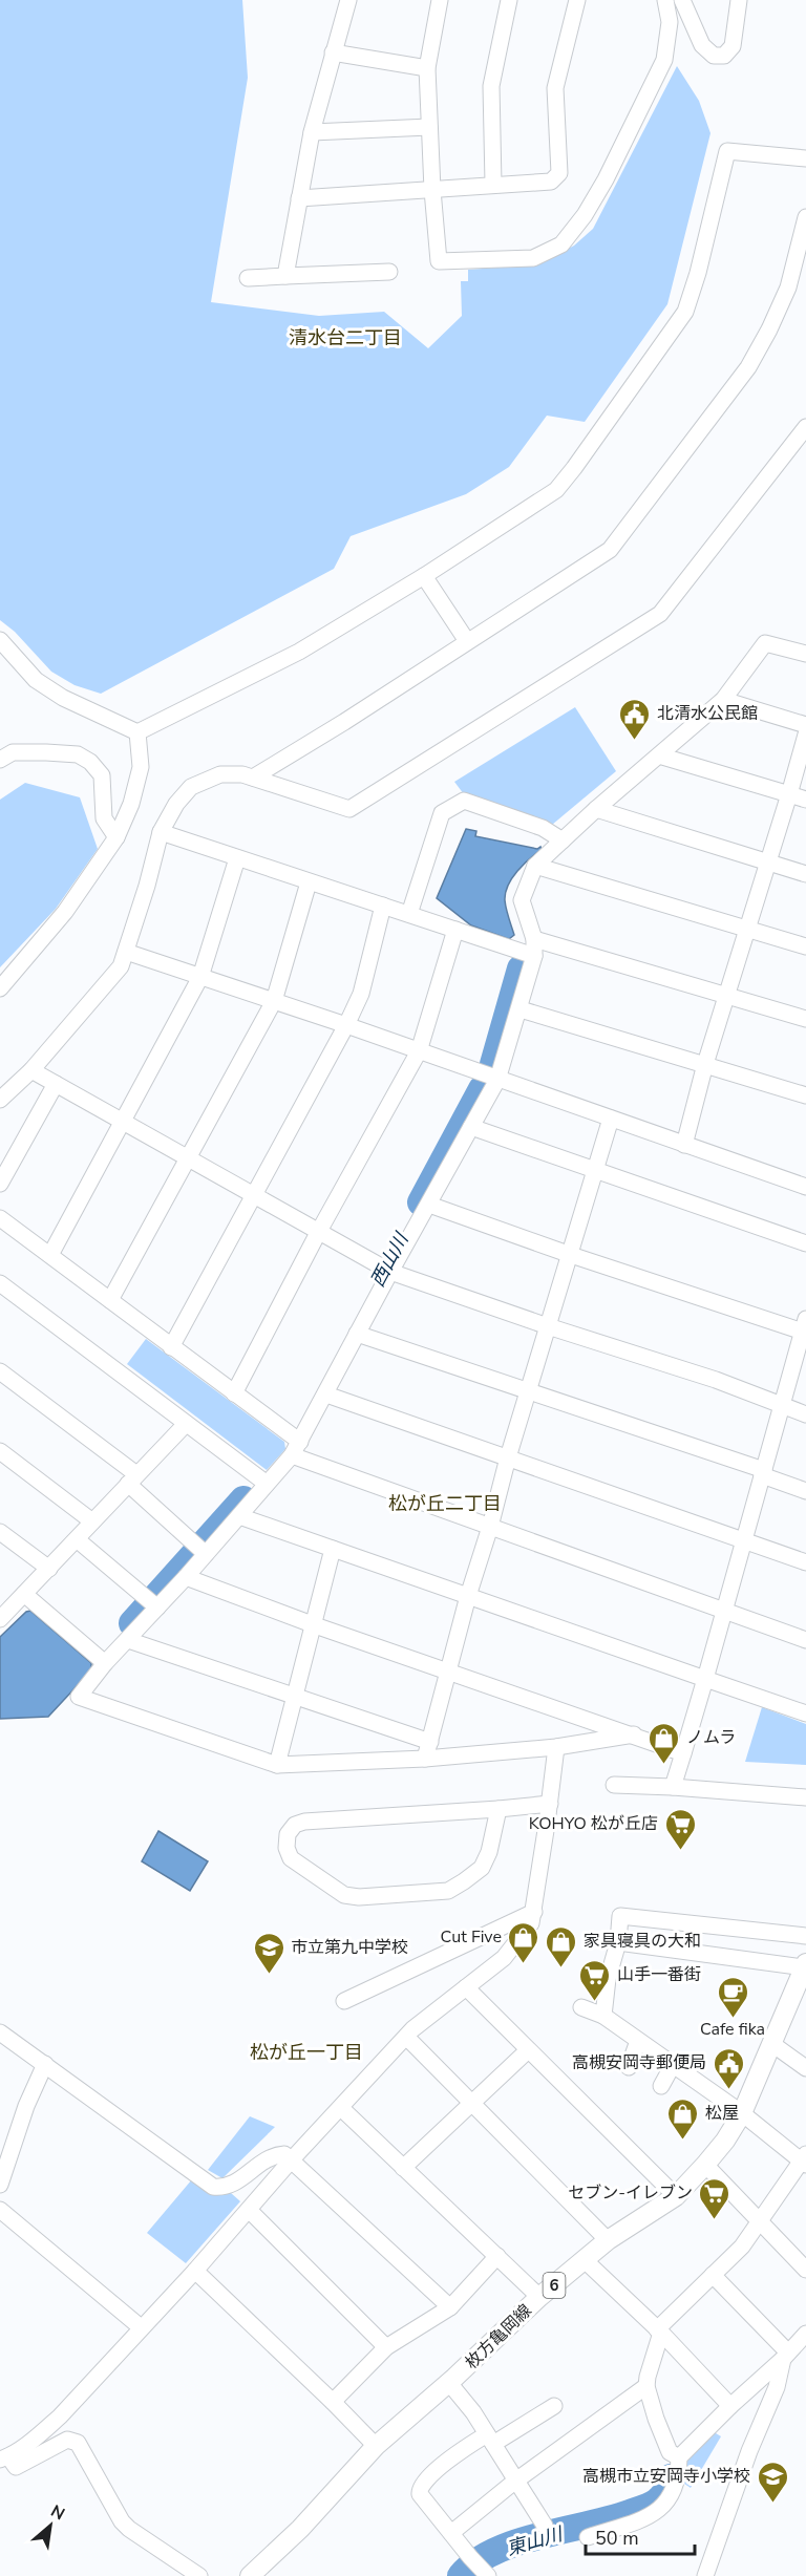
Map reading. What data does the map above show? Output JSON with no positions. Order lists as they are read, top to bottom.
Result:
{
  "streets": {
    "main road": ["6", "枚方亀岡線"]
  },
  "districts": ["清水台二丁目", "松が丘二丁目", "松が丘一丁目"],
  "water": ["西山川", "東山川"],
  "places": {
    "public building": ["北清水公民館", "高槻安岡寺郵便局"],
    "shop": [
      "ノムラ",
      "Cut Five",
      "家具寝具の大和",
      "松屋"
    ],
    "supermarket": ["KOHYO 松が丘店", "山手一番街", "セブン-イレブン"],
    "school or university": ["市立第九中学校", "高槻市立安岡寺小学校"],
    "cafe": ["Cafe fika"]
  },
  "scale_bar": "50 m",
  "north": "top right"
}
